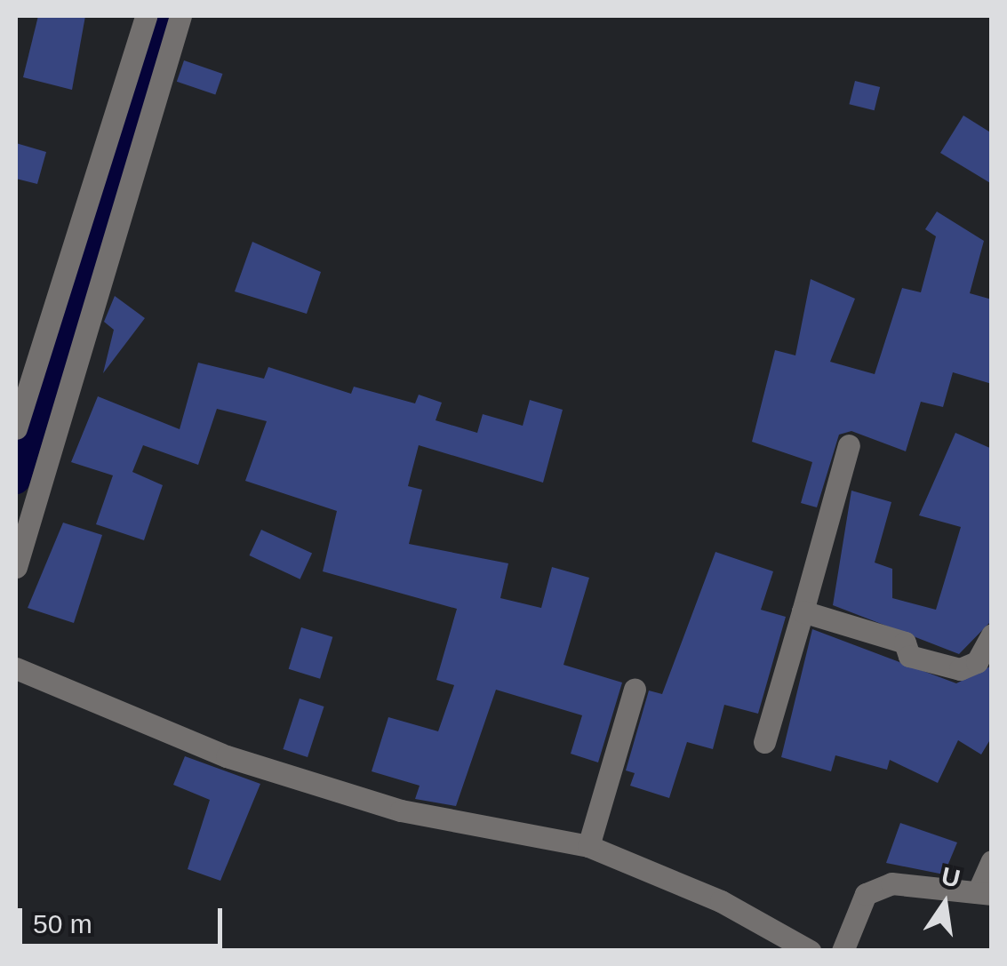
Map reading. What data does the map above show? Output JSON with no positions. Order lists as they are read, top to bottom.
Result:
{
  "scale_bar": "50 m",
  "north": "top"
}
